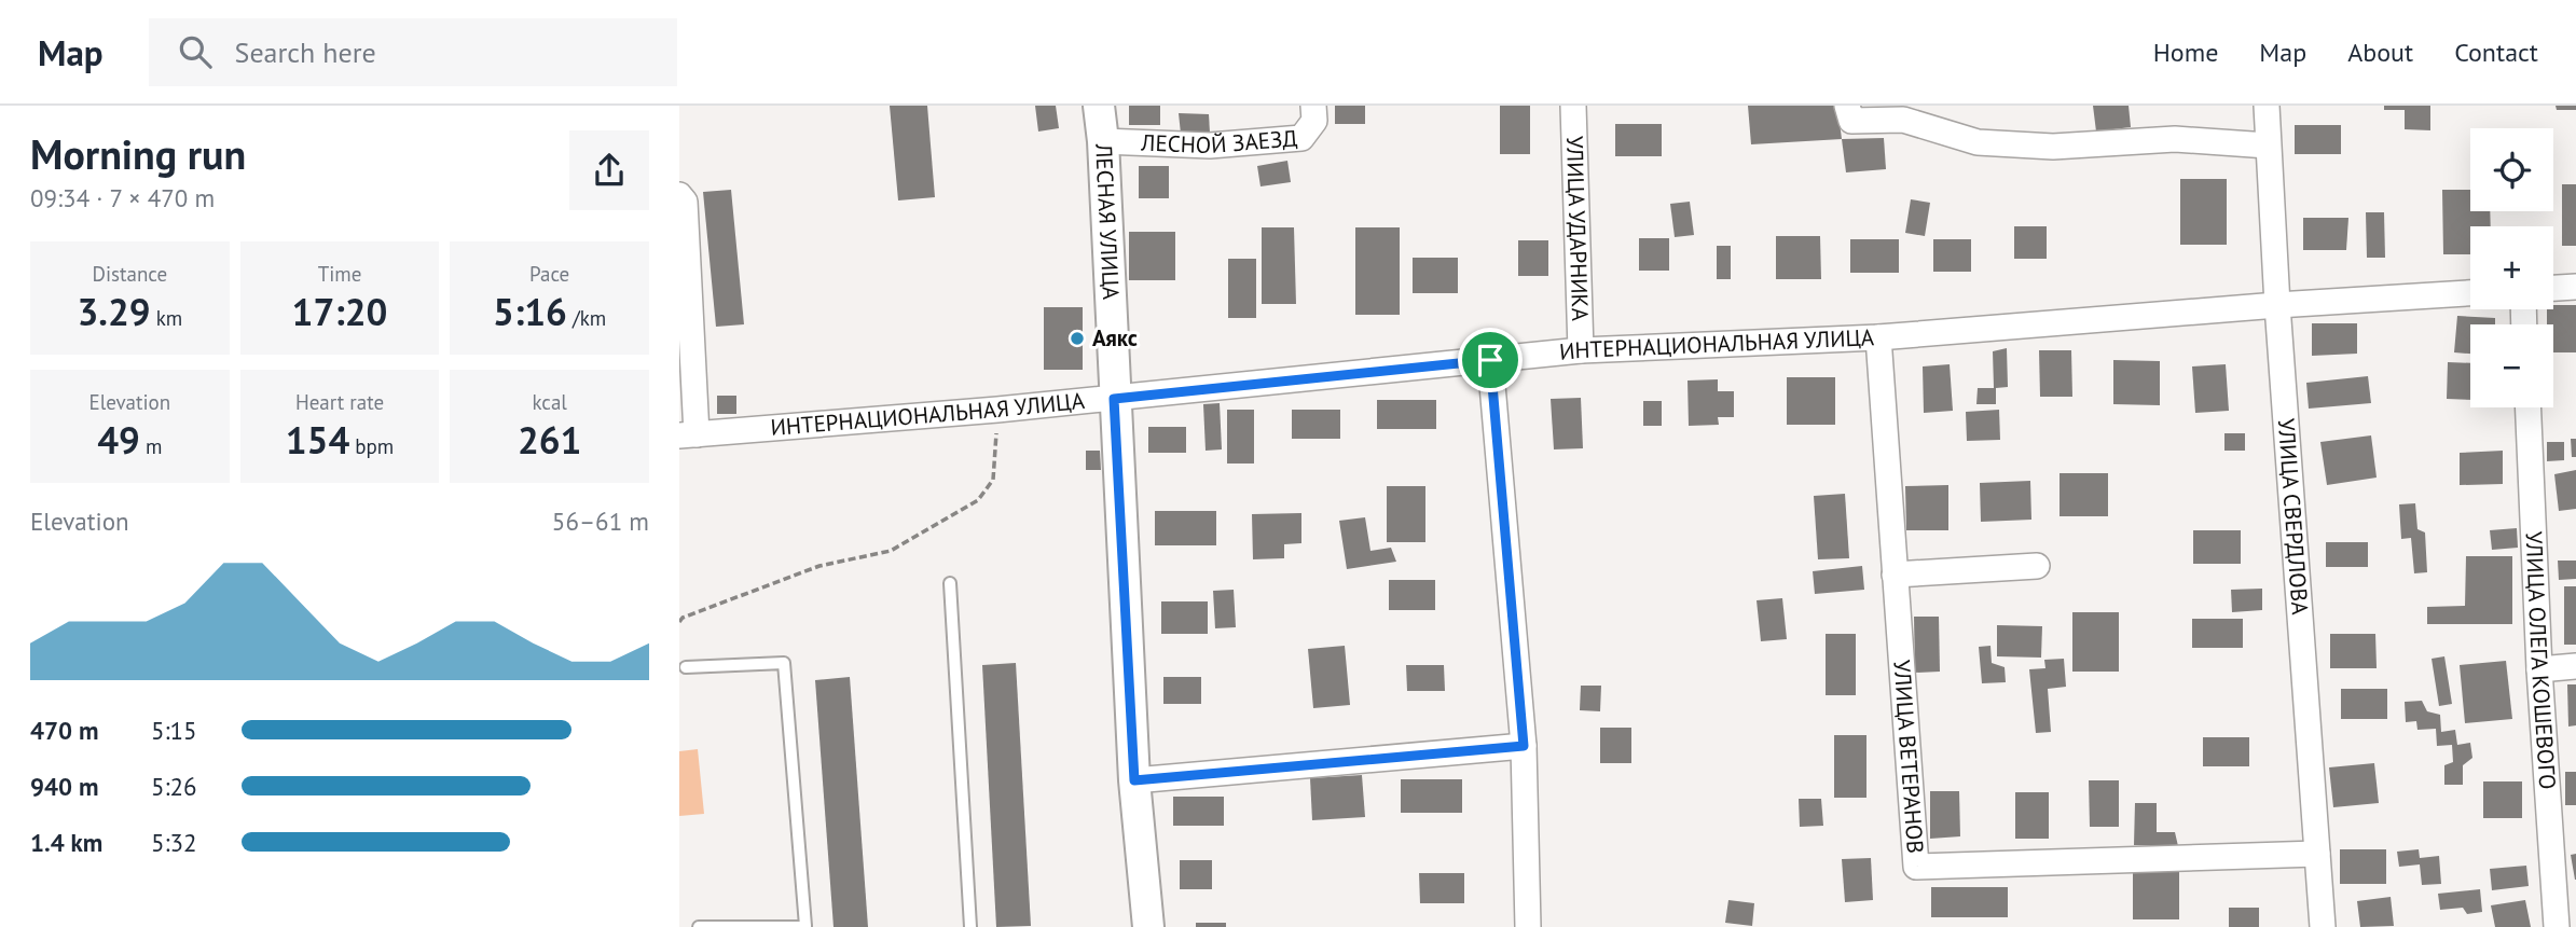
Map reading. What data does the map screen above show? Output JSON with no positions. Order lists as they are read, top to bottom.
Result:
{
  "streets": {
    "street": [
      "ЛЕСНОЙ ЗАЕЗД",
      "ЛЕСНАЯ УЛИЦА",
      "УЛИЦА УДАРНИКА",
      "ИНТЕРНАЦИОНАЛЬНАЯ УЛИЦА",
      "УЛИЦА СВЕРДЛОВА",
      "УЛИЦА ОЛЕГА КОШЕВОГО",
      "УЛИЦА ВЕТЕРАНОВ"
    ]
  },
  "crossings": [
    ["ЛЕСНОЙ ЗАЕЗД", "ЛЕСНАЯ УЛИЦА"],
    ["ЛЕСНАЯ УЛИЦА", "ИНТЕРНАЦИОНАЛЬНАЯ УЛИЦА"],
    ["УЛИЦА УДАРНИКА", "ИНТЕРНАЦИОНАЛЬНАЯ УЛИЦА"],
    ["ИНТЕРНАЦИОНАЛЬНАЯ УЛИЦА", "УЛИЦА СВЕРДЛОВА"],
    ["ИНТЕРНАЦИОНАЛЬНАЯ УЛИЦА", "УЛИЦА ВЕТЕРАНОВ"],
    ["УЛИЦА СВЕРДЛОВА", "УЛИЦА ВЕТЕРАНОВ"]
  ],
  "places": ["Аякс"],
  "page": {
    "header": "Map",
    "search": "Search here",
    "nav": [
      "Home",
      "Map",
      "About",
      "Contact"
    ],
    "heading": ["Morning run", "09:34 · 7 × 470 m"],
    "map_buttons": ["+", "−"],
    "stats": [
      ["Distance", "3.29 km"],
      ["Time", "17:20"],
      ["Pace", "5:16 /km"],
      ["Elevation", "49 m"],
      ["Heart rate", "154 bpm"],
      ["kcal", "261"]
    ],
    "chart": ["Elevation", "56–61 m"],
    "list": [
      {
        "name": "470 m",
        "note": "5:15"
      },
      {
        "name": "940 m",
        "note": "5:26"
      },
      {
        "name": "1.4 km",
        "note": "5:32"
      }
    ]
  }
}
